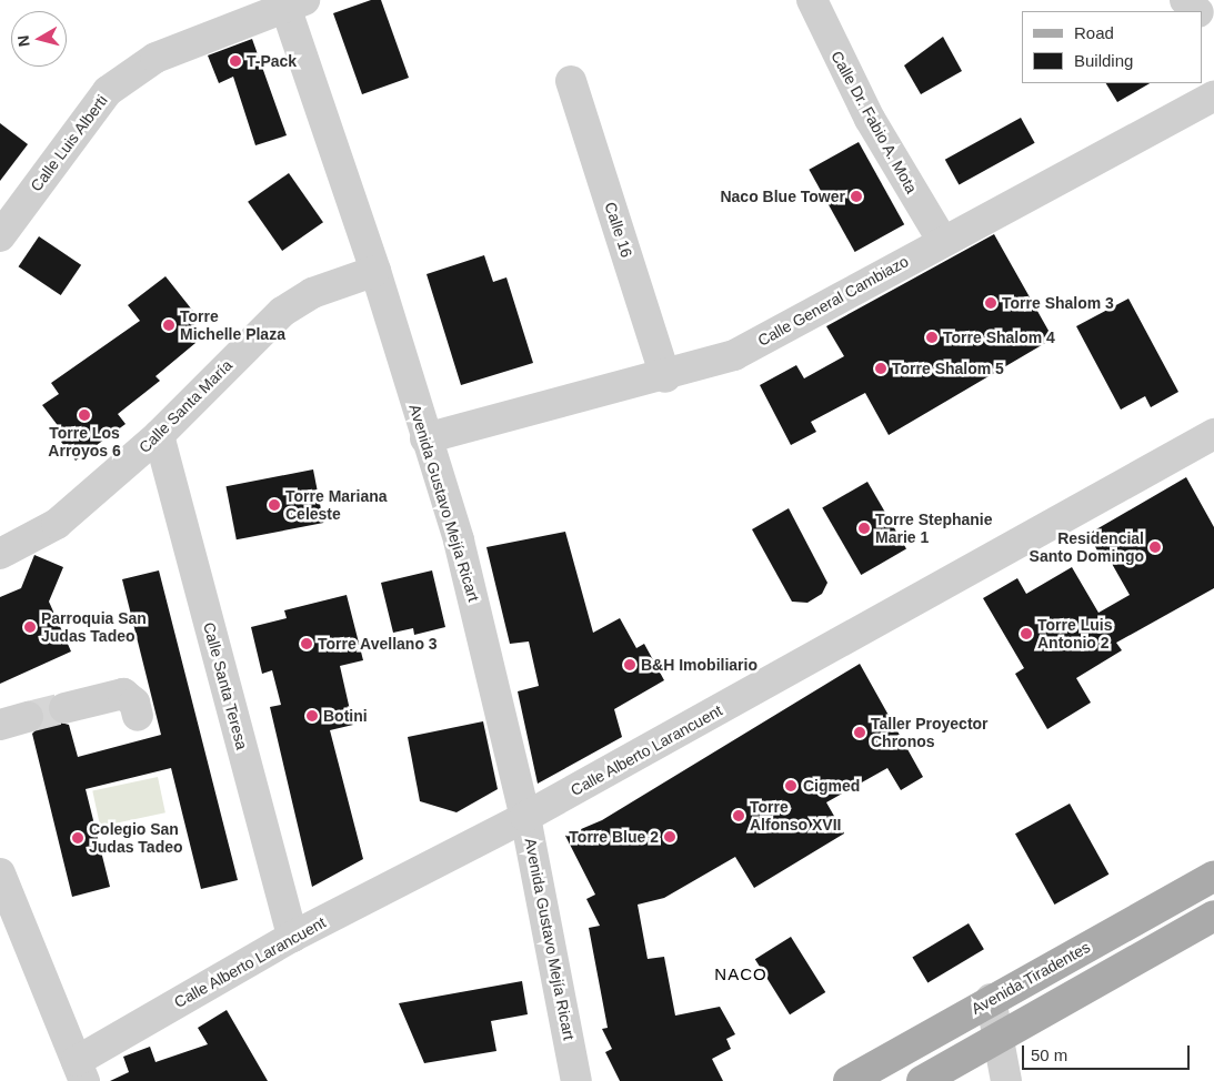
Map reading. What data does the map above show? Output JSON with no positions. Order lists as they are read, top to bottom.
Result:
{
  "streets": {
    "main road": ["Avenida Tiradentes"],
    "street": [
      "Calle Dr. Fabio A. Mota",
      "Calle Luis Alberti",
      "Calle 16",
      "Calle General Cambiazo",
      "Calle Santa María",
      "Avenida Gustavo Mejía Ricart",
      "Calle Santa Teresa",
      "Calle Alberto Larancuent"
    ]
  },
  "crossings": [
    ["Calle Dr. Fabio A. Mota", "Calle General Cambiazo"],
    ["Calle Luis Alberti", "Avenida Gustavo Mejía Ricart"],
    ["Calle 16", "Calle General Cambiazo"],
    ["Calle General Cambiazo", "Avenida Gustavo Mejía Ricart"],
    ["Calle Santa María", "Avenida Gustavo Mejía Ricart"],
    ["Calle Santa María", "Calle Santa Teresa"],
    ["Avenida Gustavo Mejía Ricart", "Calle Alberto Larancuent"],
    ["Calle Santa Teresa", "Calle Alberto Larancuent"]
  ],
  "districts": ["NACO"],
  "places": [
    "T-Pack",
    "Naco Blue Tower",
    "Torre Shalom 3",
    "Torre Michelle Plaza",
    "Torre Shalom 4",
    "Torre Shalom 5",
    "Torre Los Arroyos 6",
    "Torre Mariana Celeste",
    "Torre Stephanie Marie 1",
    "Residencial Santo Domingo",
    "Parroquia San Judas Tadeo",
    "Torre Luis Antonio 2",
    "Torre Avellano 3",
    "B&H Imobiliario",
    "Botini",
    "Taller Proyector Chronos",
    "Cigmed",
    "Torre Alfonso XVII",
    "Torre Blue 2",
    "Colegio San Judas Tadeo"
  ],
  "legend": ["Road", "Building"],
  "scale_bar": "50 m",
  "north": "left"
}
